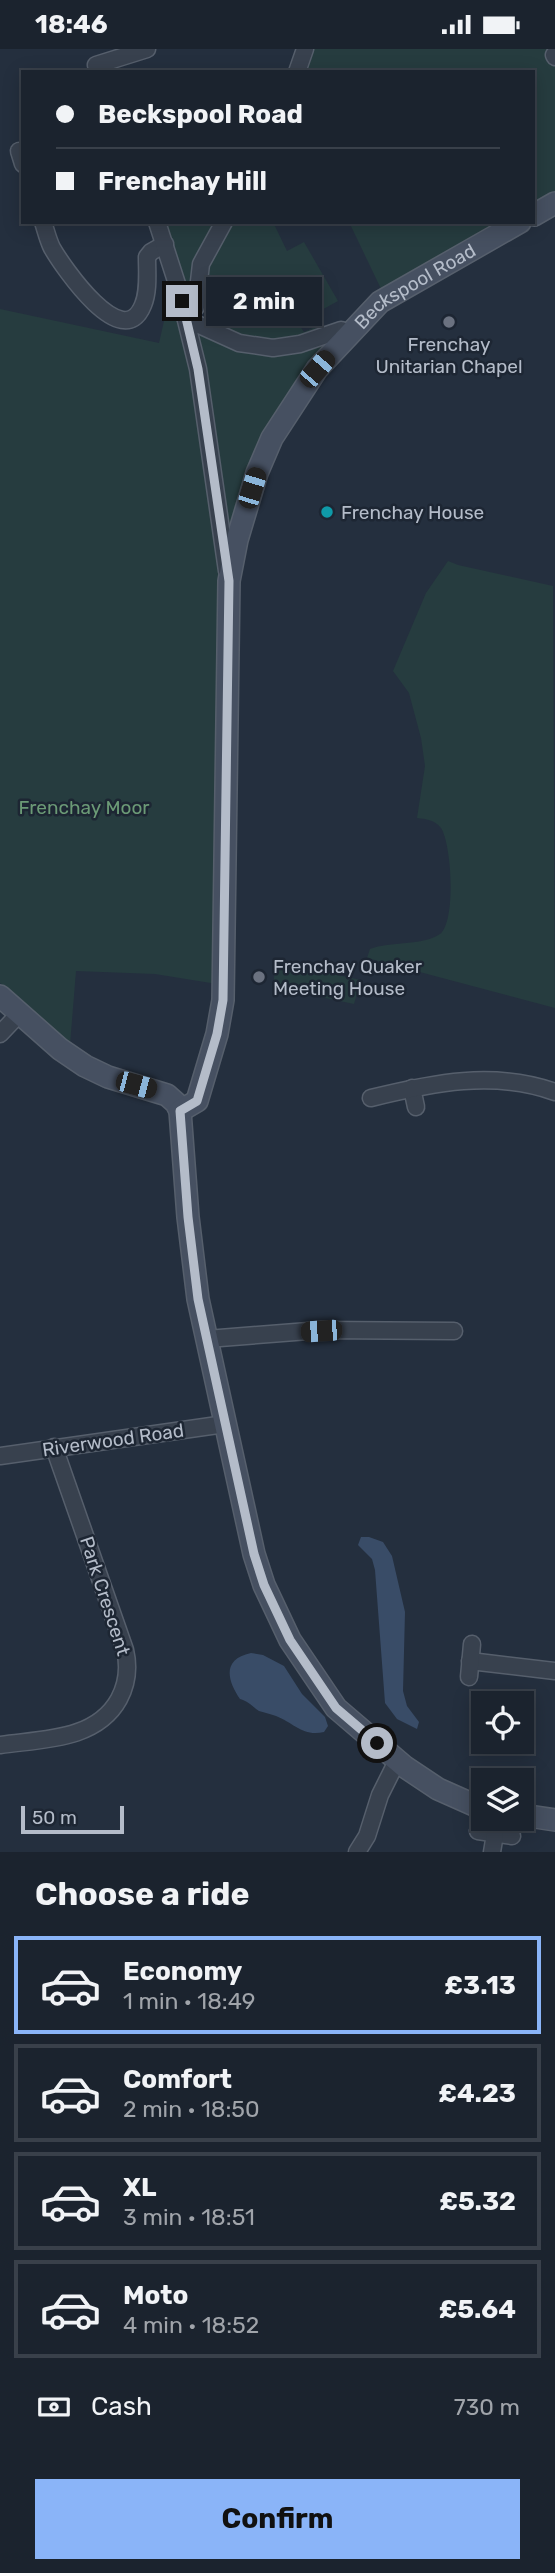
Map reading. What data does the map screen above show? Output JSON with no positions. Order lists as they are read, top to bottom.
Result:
{
  "streets": {
    "street": ["Beckspool Road", "Riverwood Road", "Park Crescent"]
  },
  "crossings": [
    ["Riverwood Road", "Park Crescent"]
  ],
  "parks": ["Frenchay Moor"],
  "places": ["Frenchay Unitarian Chapel", "Frenchay House", "Frenchay Quaker Meeting House"],
  "scale_bar": "50 m",
  "page": {
    "status": "18:46",
    "banner": ["Beckspool Road", "Frenchay Hill"],
    "bubble": "2 min",
    "scale": "50 m",
    "heading": "Choose a ride",
    "list": [
      {
        "name": "Economy",
        "note": "1 min · 18:49",
        "value": "£3.13"
      },
      {
        "name": "Comfort",
        "note": "2 min · 18:50",
        "value": "£4.23"
      },
      {
        "name": "XL",
        "note": "3 min · 18:51",
        "value": "£5.32"
      },
      {
        "name": "Moto",
        "note": "4 min · 18:52",
        "value": "£5.64"
      }
    ],
    "pay": ["Cash", "730 m"],
    "buttons": "Confirm"
  }
}
